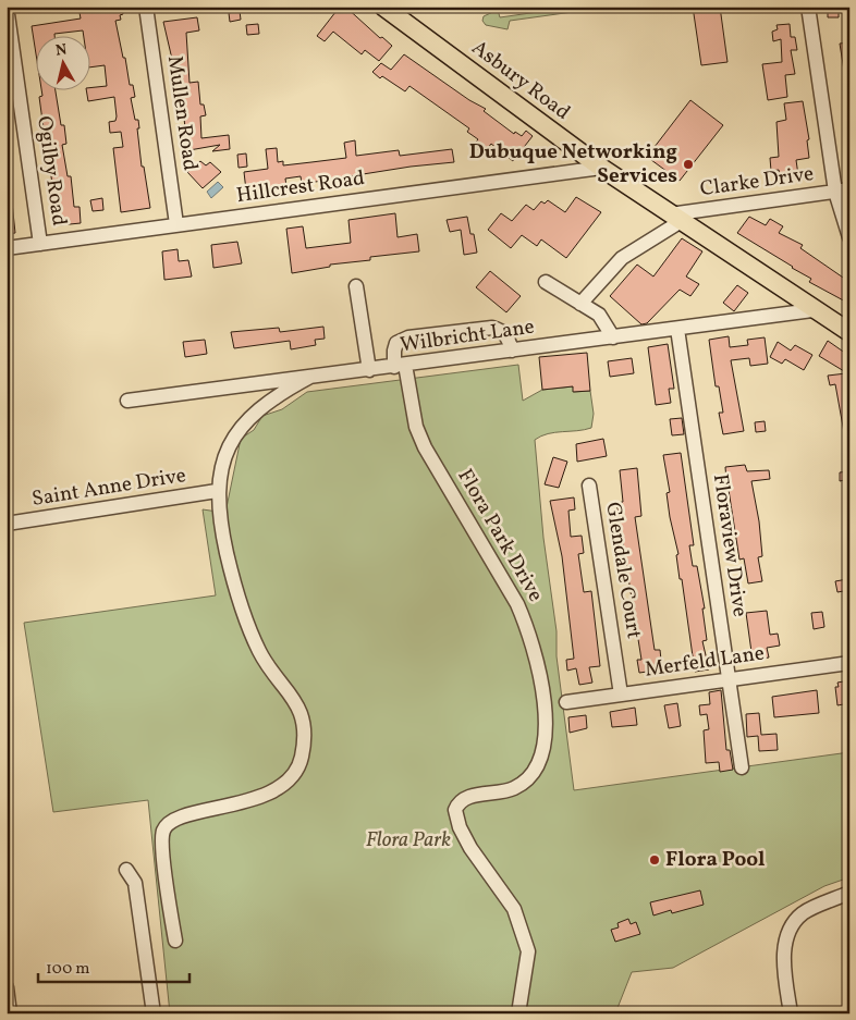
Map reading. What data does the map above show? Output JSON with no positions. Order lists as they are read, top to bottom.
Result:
{
  "streets": {
    "main road": ["Asbury Road"],
    "street": [
      "Mullen Road",
      "Ogilby Road",
      "Clarke Drive",
      "Hillcrest Road",
      "Wilbricht Lane",
      "Saint Anne Drive",
      "Flora Park Drive",
      "Floraview Drive",
      "Glendale Court",
      "Merfeld Lane"
    ]
  },
  "crossings": [
    ["Asbury Road", "Clarke Drive"],
    ["Asbury Road", "Hillcrest Road"],
    ["Asbury Road", "Wilbricht Lane"],
    ["Mullen Road", "Hillcrest Road"],
    ["Ogilby Road", "Hillcrest Road"],
    ["Wilbricht Lane", "Flora Park Drive"],
    ["Wilbricht Lane", "Floraview Drive"],
    ["Floraview Drive", "Merfeld Lane"],
    ["Glendale Court", "Merfeld Lane"]
  ],
  "parks": ["Flora Park"],
  "places": ["Dubuque Networking Services", "Flora Pool"],
  "scale_bar": "100 m",
  "north": "top"
}
